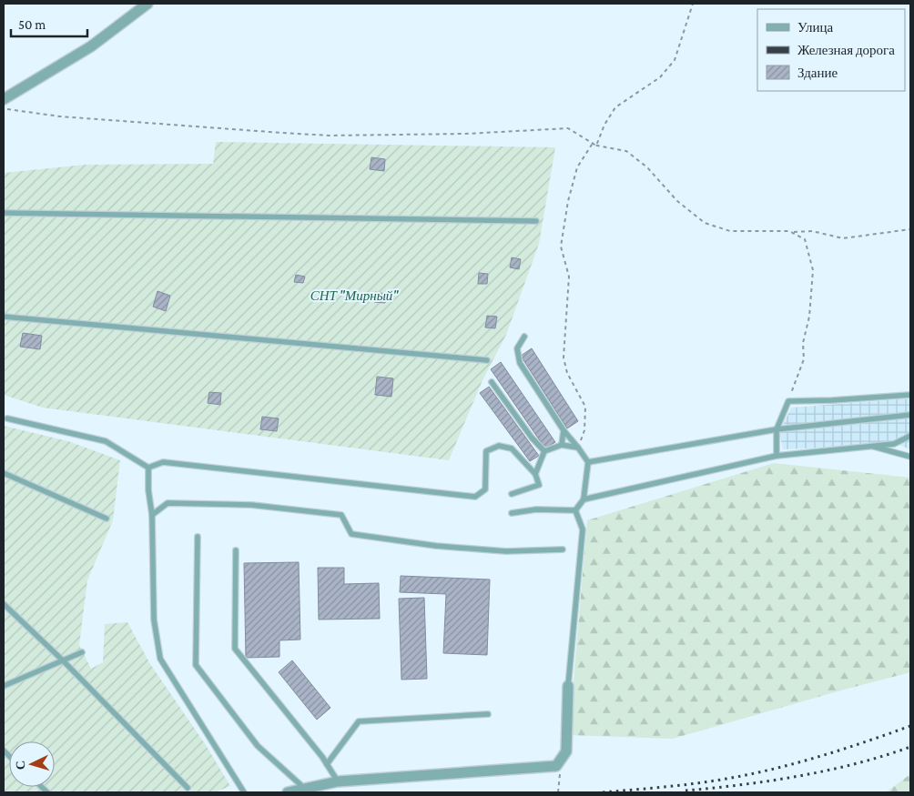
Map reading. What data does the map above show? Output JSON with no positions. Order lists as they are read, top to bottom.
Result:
{
  "parks": ["СНТ \"Мирный\""],
  "legend": ["Улица", "Железная дорога", "Здание"],
  "scale_bar": "50 m",
  "north": "left"
}
